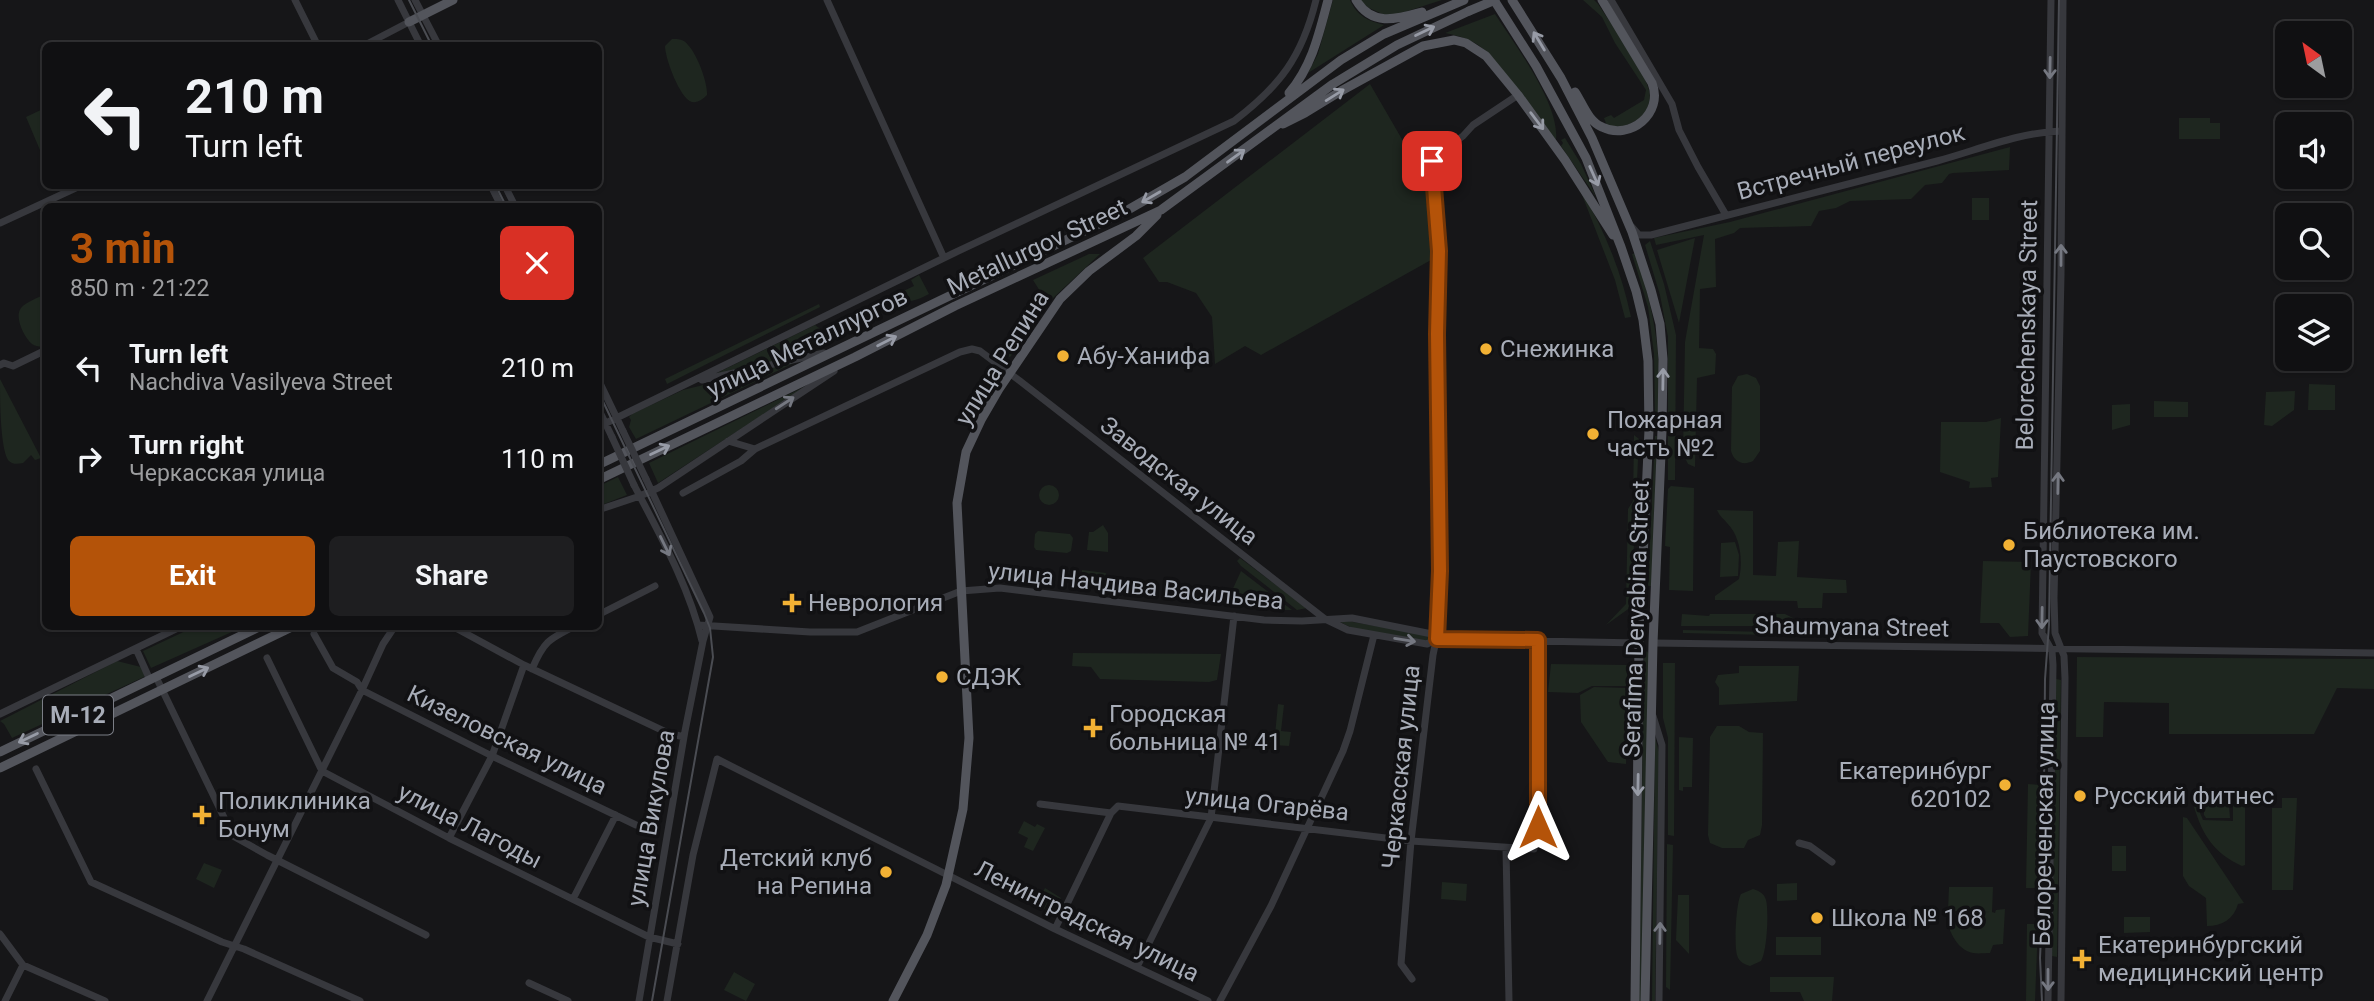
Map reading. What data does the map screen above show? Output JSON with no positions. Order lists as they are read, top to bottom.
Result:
{
  "streets": {
    "main road": [
      "Metallurgov Street",
      "улица Металлургов",
      "улица Репина",
      "Serafima Deryabina Street",
      "М-12"
    ],
    "street": [
      "Встречный переулок",
      "Belorechenskaya Street",
      "Заводская улица",
      "улица Начдива Васильева",
      "Shaumyana Street",
      "Кизеловская улица",
      "Черкасская улица",
      "улица Огарёва",
      "улица Викулова",
      "Белореченская улица",
      "улица Лагоды",
      "Ленинградская улица"
    ]
  },
  "crossings": [
    ["Встречный переулок", "Belorechenskaya Street"],
    ["Metallurgov Street", "улица Репина"],
    ["Metallurgov Street", "Serafima Deryabina Street"],
    ["Belorechenskaya Street", "Shaumyana Street"],
    ["Belorechenskaya Street", "Белореченская улица"],
    ["улица Металлургов", "улица Репина"],
    ["улица Металлургов", "улица Викулова"],
    ["улица Репина", "Заводская улица"],
    ["улица Репина", "улица Начдива Васильева"],
    ["улица Репина", "Ленинградская улица"],
    ["Заводская улица", "улица Начдива Васильева"],
    ["улица Начдива Васильева", "Черкасская улица"],
    ["улица Начдива Васильева", "улица Викулова"],
    ["Serafima Deryabina Street", "Shaumyana Street"],
    ["Shaumyana Street", "Белореченская улица"],
    ["Кизеловская улица", "улица Викулова"],
    ["Черкасская улица", "улица Огарёва"],
    ["улица Викулова", "улица Лагоды"],
    ["улица Лагоды", "Ленинградская улица"]
  ],
  "one_way": ["Metallurgov Street"],
  "places": {
    "other": [
      "Снежинка",
      "Абу-Ханифа",
      "Пожарная часть №2",
      "Библиотека им. Паустовского",
      "СДЭК",
      "Екатеринбург 620102",
      "Русский фитнес",
      "Детский клуб на Репина",
      "Школа № 168"
    ],
    "health": [
      "Неврология",
      "Городская больница № 41",
      "Поликлиника Бонум",
      "Екатеринбургский медицинский центр"
    ]
  },
  "north": "top left",
  "page": {
    "turn": ["210 m", "Turn left"],
    "heading": ["3 min", "850 m · 21:22"],
    "list": [
      {
        "name": "Turn left",
        "note": "Nachdiva Vasilyeva Street",
        "value": "210 m"
      },
      {
        "name": "Turn right",
        "note": "Черкасская улица",
        "value": "110 m"
      }
    ],
    "buttons": ["Exit", "Share"]
  }
}
